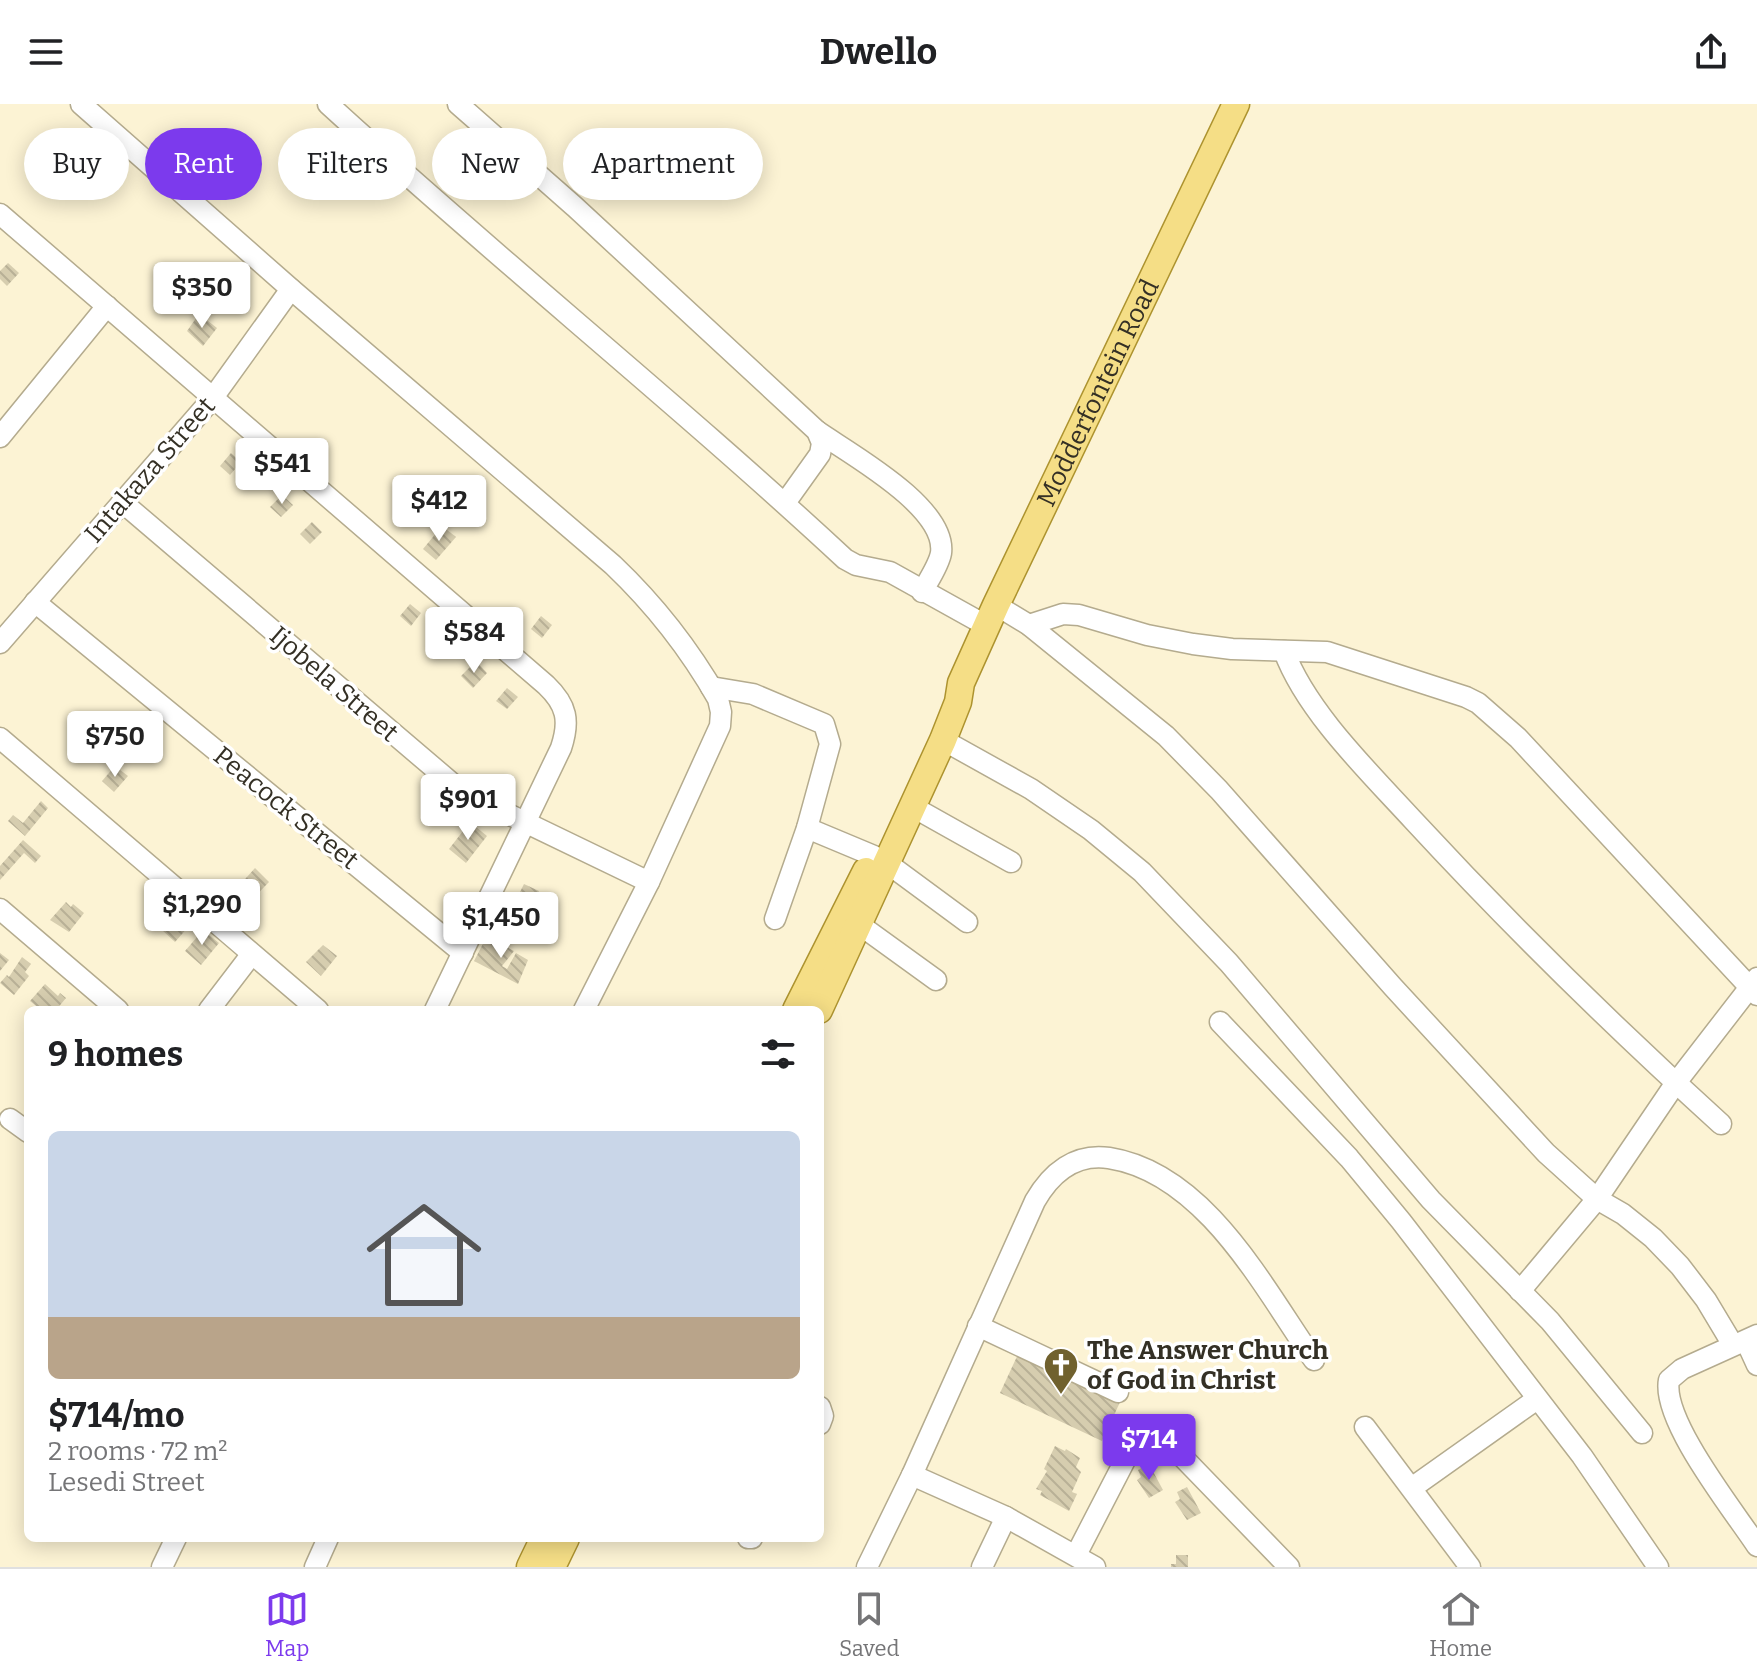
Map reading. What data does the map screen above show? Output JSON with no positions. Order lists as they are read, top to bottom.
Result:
{
  "streets": {
    "main road": ["Modderfontein Road"],
    "street": ["Intakaza Street", "Ijobela Street", "Peacock Street"]
  },
  "crossings": [
    ["Intakaza Street", "Ijobela Street"],
    ["Intakaza Street", "Peacock Street"]
  ],
  "places": {
    "church": ["The Answer Church of God in Christ"]
  },
  "page": {
    "header": "Dwello",
    "chip": [
      "Buy",
      "Rent",
      "Filters",
      "New",
      "Apartment"
    ],
    "price": [
      "$350",
      "$541",
      "$412",
      "$584",
      "$750",
      "$901",
      "$1,290",
      "$1,450",
      "$714"
    ],
    "heading": "9 homes",
    "list": [
      {
        "name": "$714/mo",
        "note": "2 rooms · 72 m² · Lesedi Street"
      }
    ],
    "tabs": ["Map", "Saved", "Home"]
  }
}
